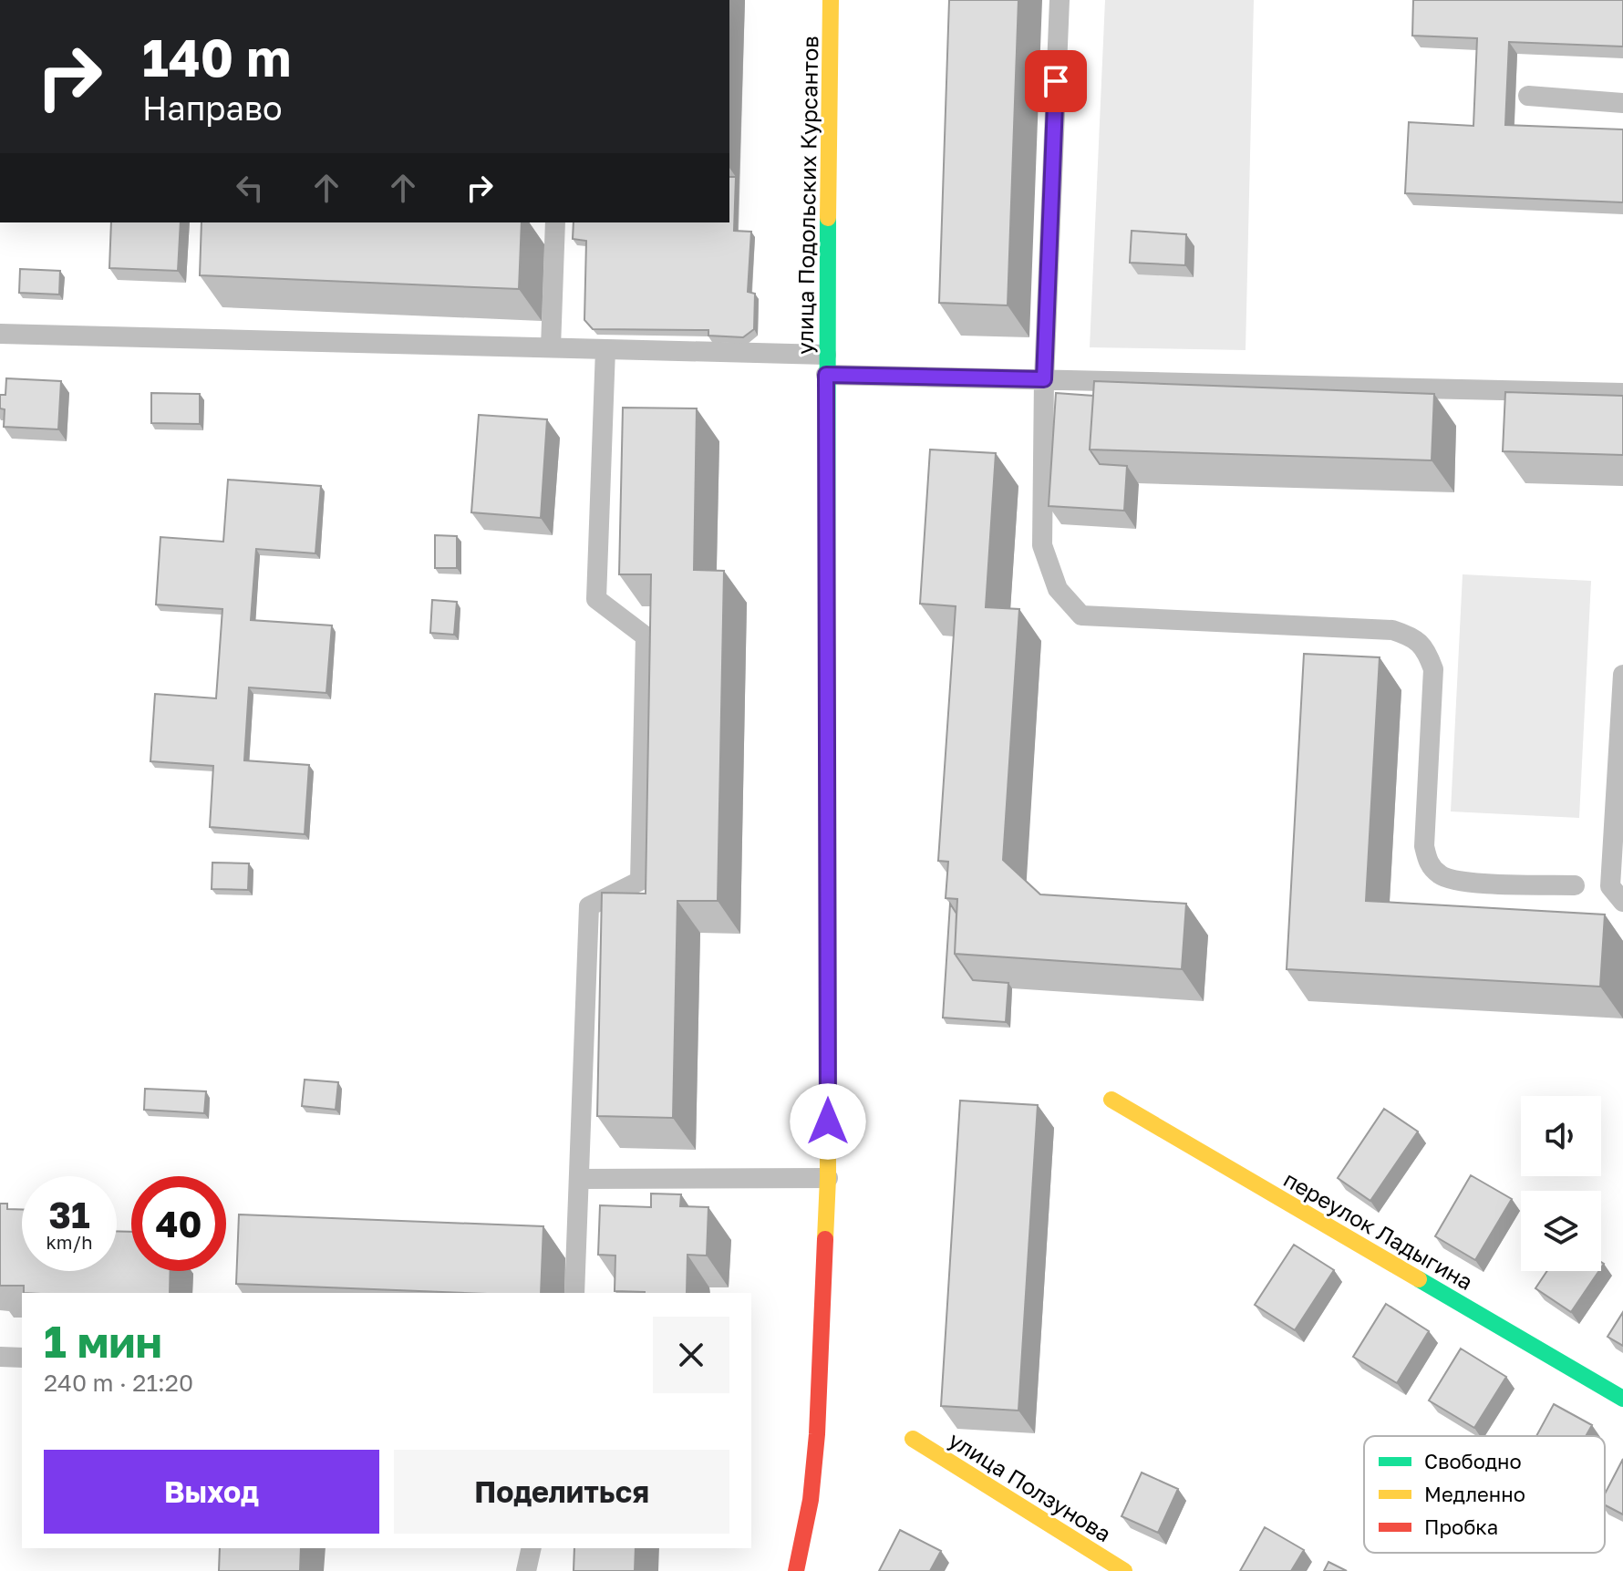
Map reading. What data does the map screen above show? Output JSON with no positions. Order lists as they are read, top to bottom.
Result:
{
  "streets": {
    "street": ["улица Подольских Курсантов", "переулок Ладыгина", "улица Ползунова"]
  },
  "legend": ["Свободно", "Медленно", "Пробка"],
  "page": {
    "turn": ["140 m", "Направо"],
    "speed": "31 km/h",
    "limit": "40",
    "heading": ["1 мин", "240 m · 21:20"],
    "buttons": ["Выход", "Поделиться"]
  }
}
